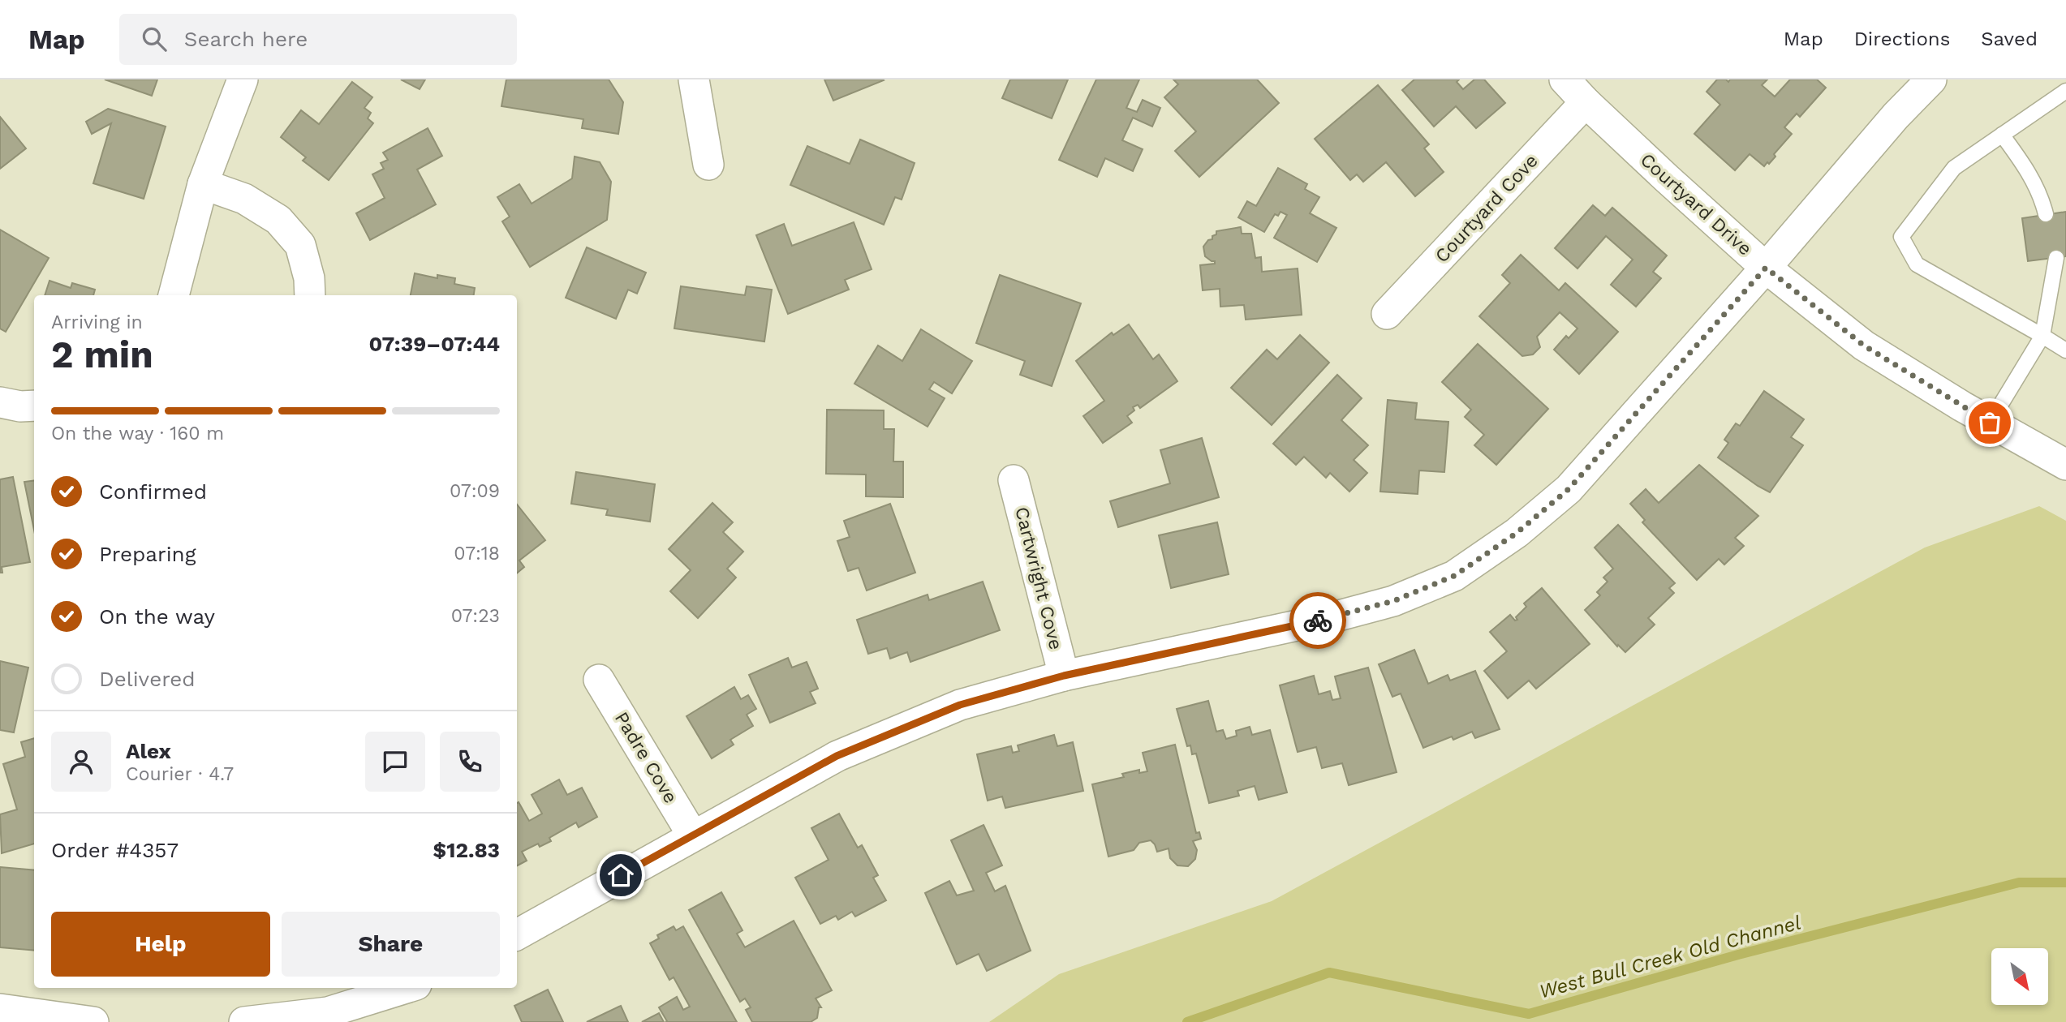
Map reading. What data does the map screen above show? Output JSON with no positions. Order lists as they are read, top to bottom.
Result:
{
  "streets": {
    "street": [
      "Courtyard Drive",
      "Courtyard Cove",
      "Cartwright Cove",
      "Padre Cove"
    ]
  },
  "crossings": [
    ["Courtyard Drive", "Courtyard Cove"]
  ],
  "water": ["West Bull Creek Old Channel"],
  "north": "bottom right",
  "page": {
    "header": "Map",
    "search": "Search here",
    "nav": ["Map", "Directions", "Saved"],
    "heading": ["2 min", "Arriving in", "07:39–07:44"],
    "panel": [
      "Alex",
      "Courier · 4.7",
      "Order #4357",
      "$12.83"
    ],
    "bar": "On the way · 160 m",
    "list": [
      ["Confirmed", "07:09"],
      ["Preparing", "07:18"],
      ["On the way", "07:23"],
      "Delivered"
    ],
    "buttons": ["Help", "Share"]
  }
}
